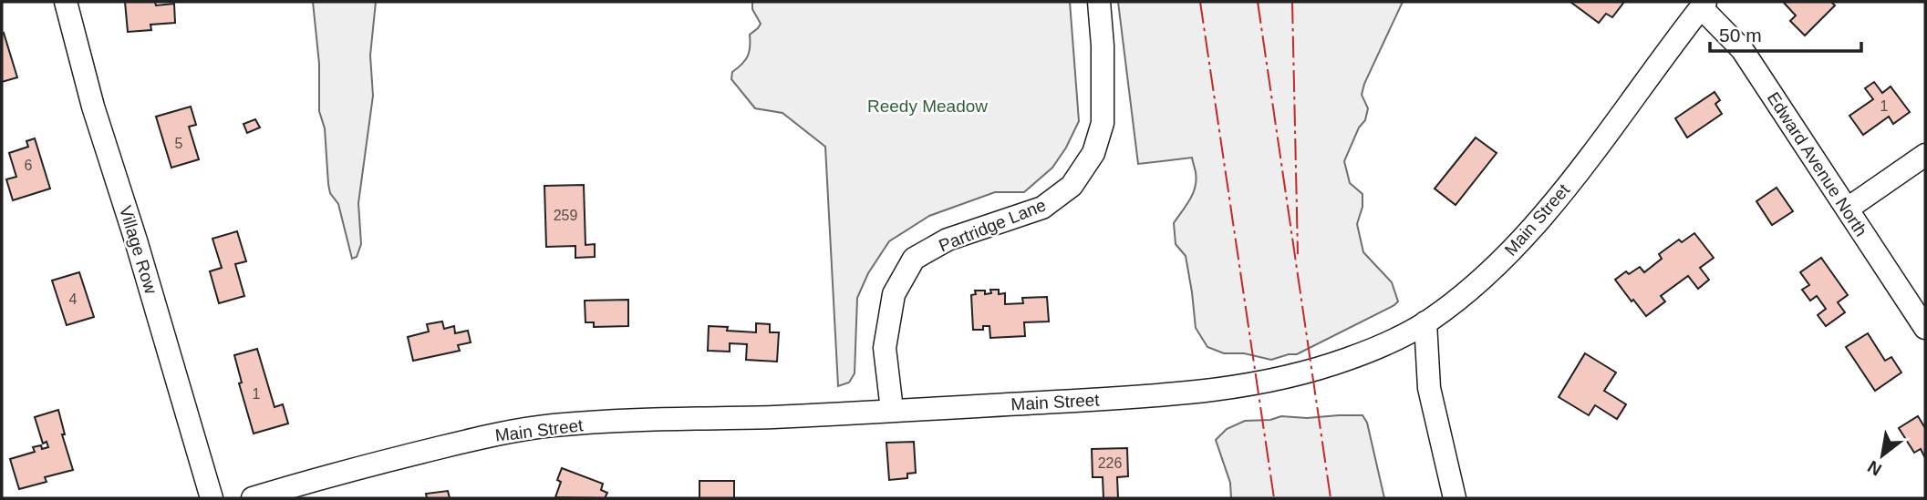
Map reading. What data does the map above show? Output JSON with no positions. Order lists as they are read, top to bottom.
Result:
{
  "streets": {
    "street": [
      "Edward Avenue North",
      "Main Street",
      "Partridge Lane",
      "Village Row"
    ]
  },
  "crossings": [
    ["Edward Avenue North", "Main Street"],
    ["Main Street", "Partridge Lane"]
  ],
  "parks": ["Reedy Meadow"],
  "house_numbers": [
    "1",
    "5",
    "6",
    "259",
    "4",
    "1",
    "226"
  ],
  "scale_bar": "50 m",
  "north": "bottom left"
}
